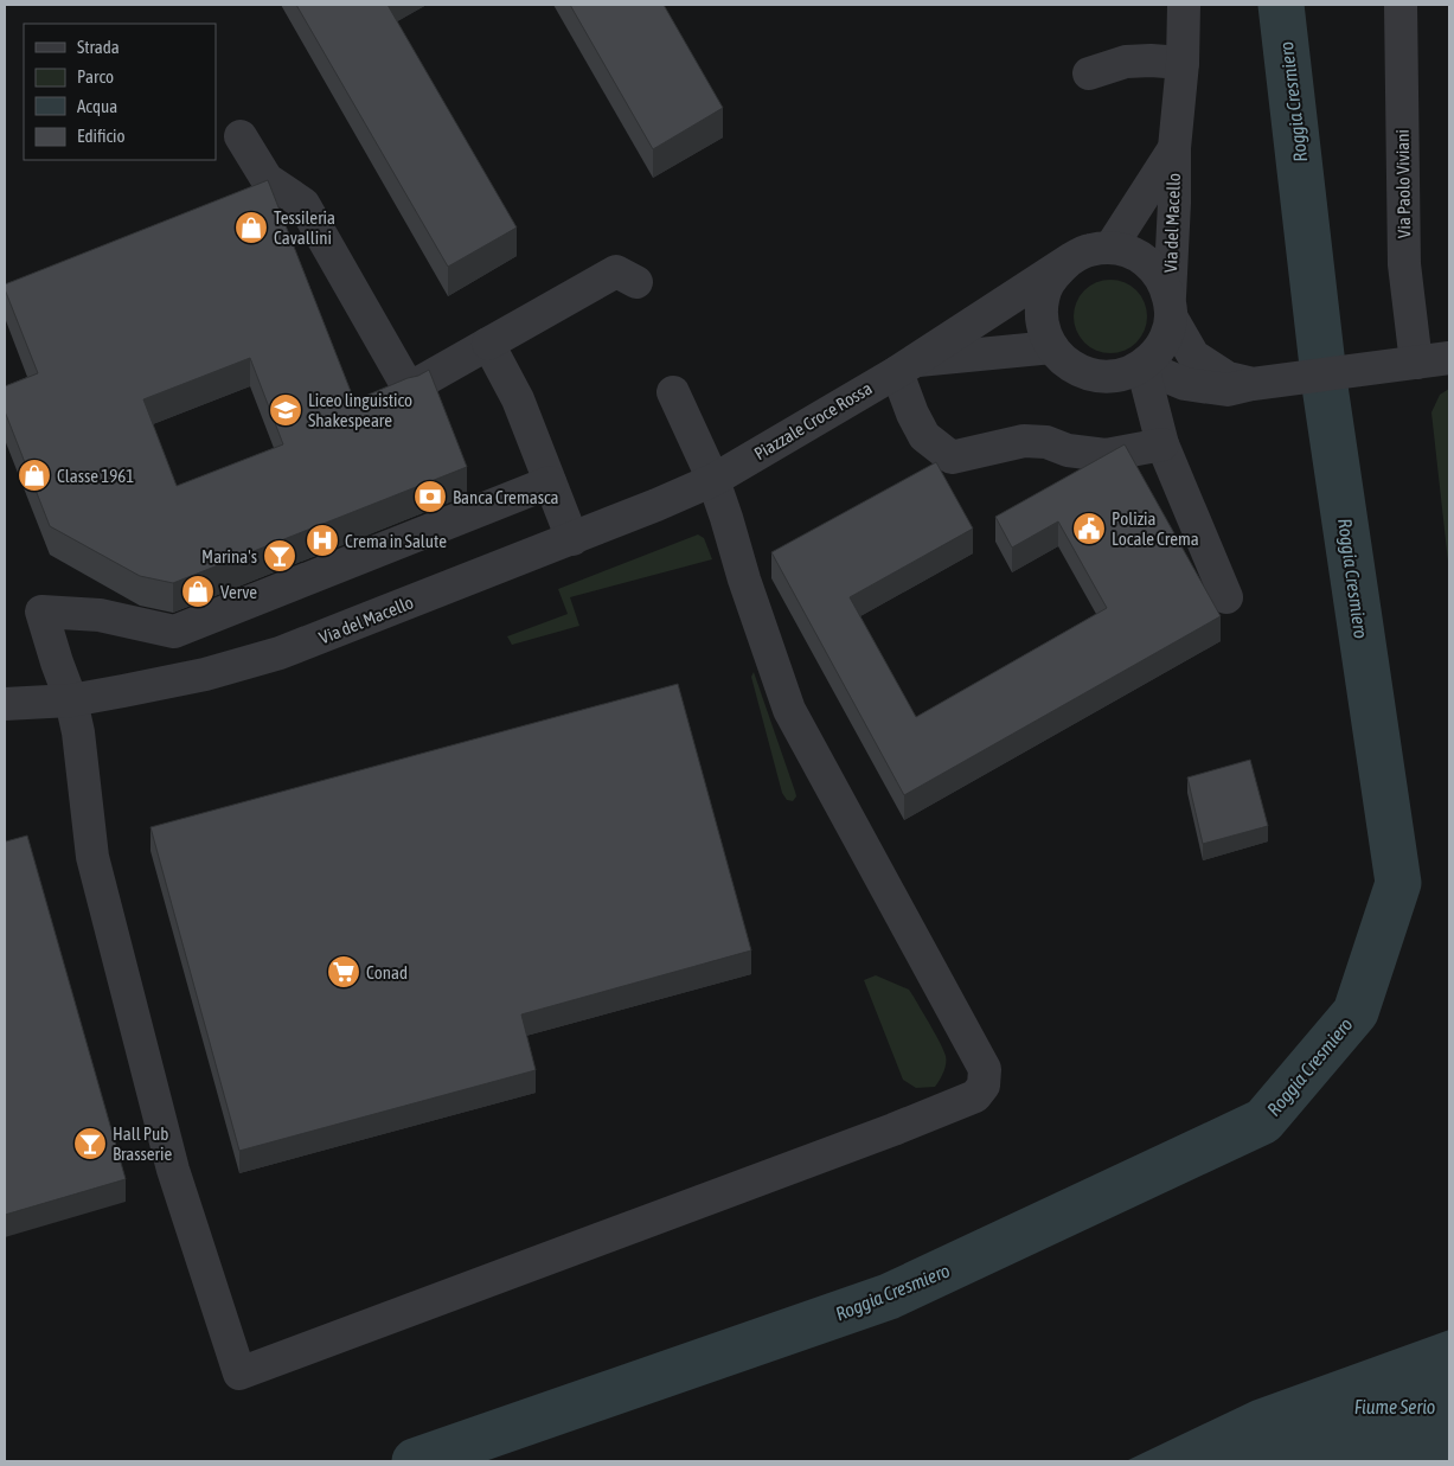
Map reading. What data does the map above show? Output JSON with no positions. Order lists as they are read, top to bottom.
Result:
{
  "streets": {
    "street": ["Via Paolo Viviani", "Via del Macello", "Piazzale Croce Rossa"]
  },
  "crossings": [
    ["Via del Macello", "Piazzale Croce Rossa"]
  ],
  "water": ["Roggia Cresmiero", "Fiume Serio"],
  "places": {
    "shop": ["Tessileria Cavallini", "Classe 1961", "Verve"],
    "school or university": ["Liceo linguistico Shakespeare"],
    "bank": ["Banca Cremasca"],
    "public building": ["Polizia Locale Crema"],
    "hospital": ["Crema in Salute"],
    "bar": ["Marina's", "Hall Pub Brasserie"],
    "supermarket": ["Conad"]
  },
  "legend": [
    "Strada",
    "Parco",
    "Acqua",
    "Edificio"
  ]
}
